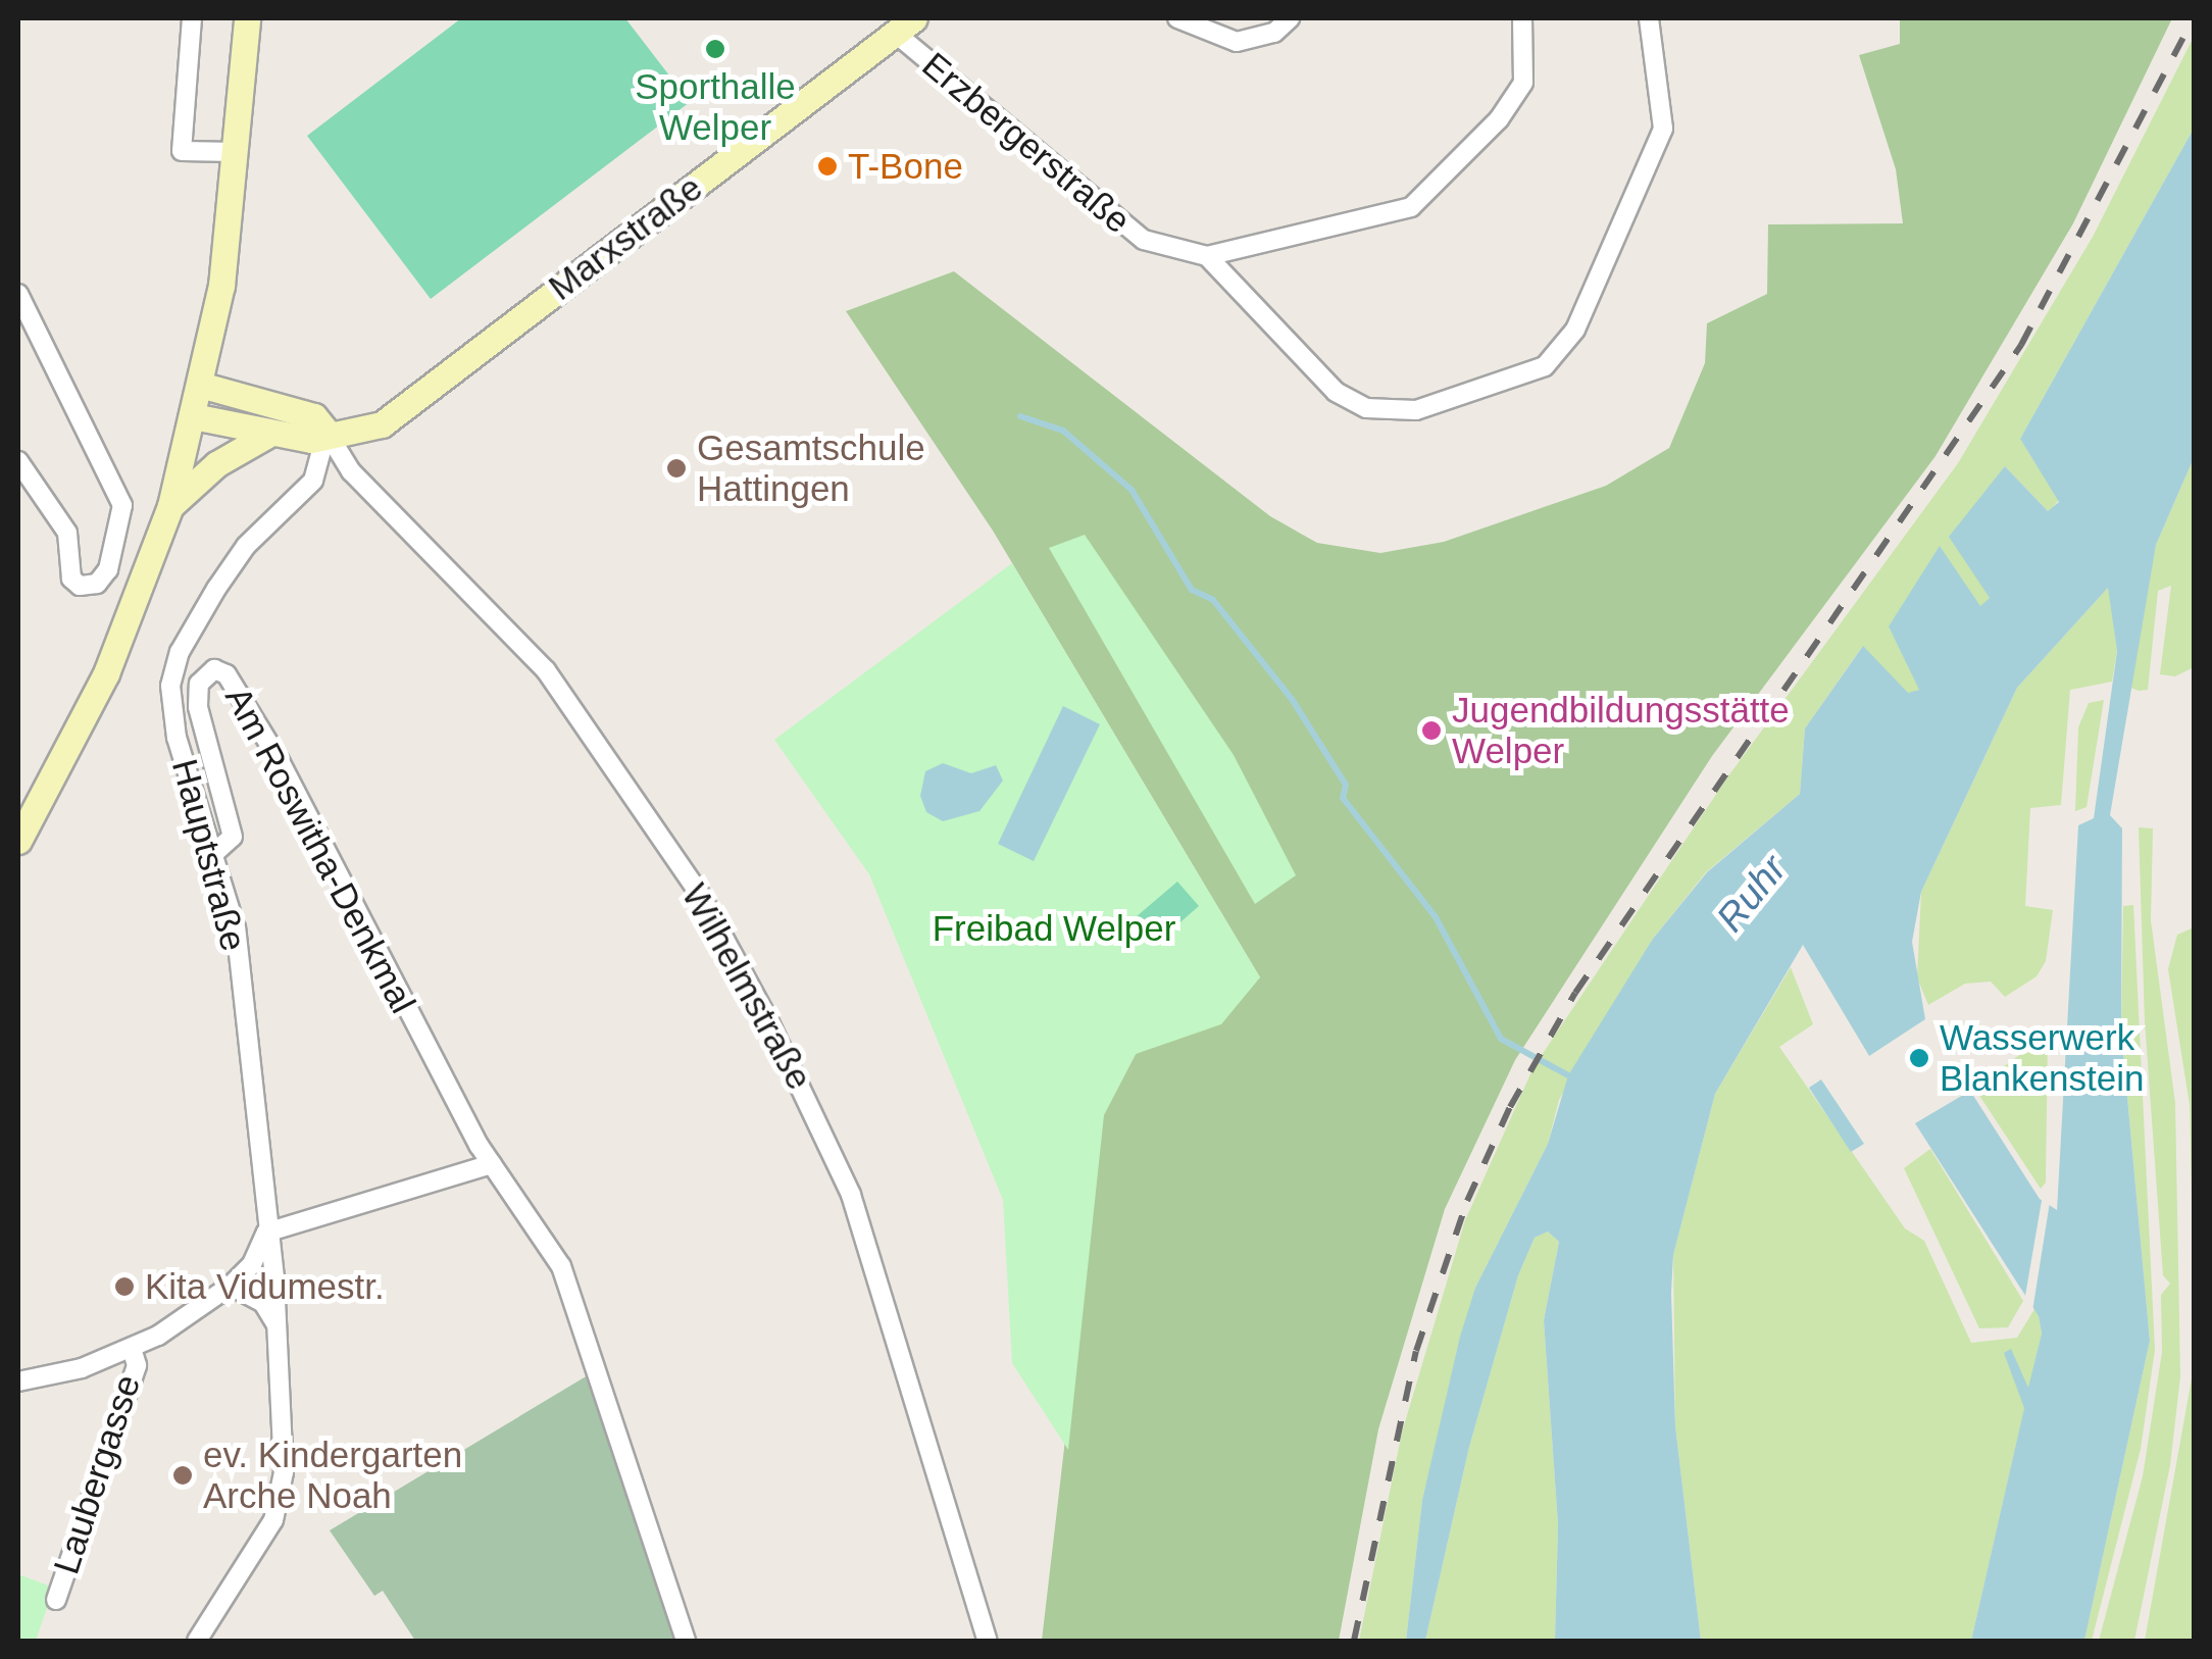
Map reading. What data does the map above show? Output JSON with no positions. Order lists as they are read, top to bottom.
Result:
{
  "streets": {
    "main road": ["Marxstraße"],
    "street": [
      "Erzbergerstraße",
      "Am Roswitha-Denkmal",
      "Hauptstraße",
      "Wilhelmstraße",
      "Laubergasse"
    ]
  },
  "crossings": [
    ["Erzbergerstraße", "Marxstraße"],
    ["Marxstraße", "Hauptstraße"],
    ["Marxstraße", "Wilhelmstraße"],
    ["Am Roswitha-Denkmal", "Hauptstraße"],
    ["Hauptstraße", "Wilhelmstraße"]
  ],
  "water": ["Ruhr"],
  "parks": ["Freibad Welper"],
  "places": [
    "Sporthalle Welper",
    "T-Bone",
    "Gesamtschule Hattingen",
    "Jugendbildungsstätte Welper",
    "Wasserwerk Blankenstein",
    "Kita Vidumestr.",
    "ev. Kindergarten Arche Noah"
  ]
}
